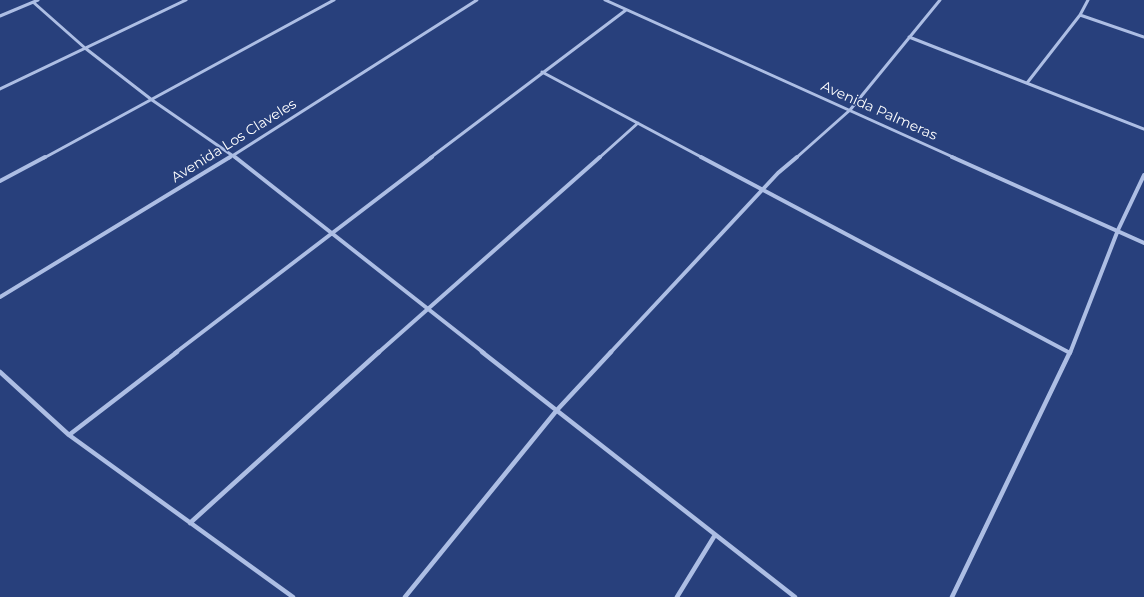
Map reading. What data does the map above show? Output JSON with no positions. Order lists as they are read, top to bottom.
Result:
{
  "streets": {
    "street": ["Avenida Palmeras", "Avenida Los Claveles"]
  }
}
